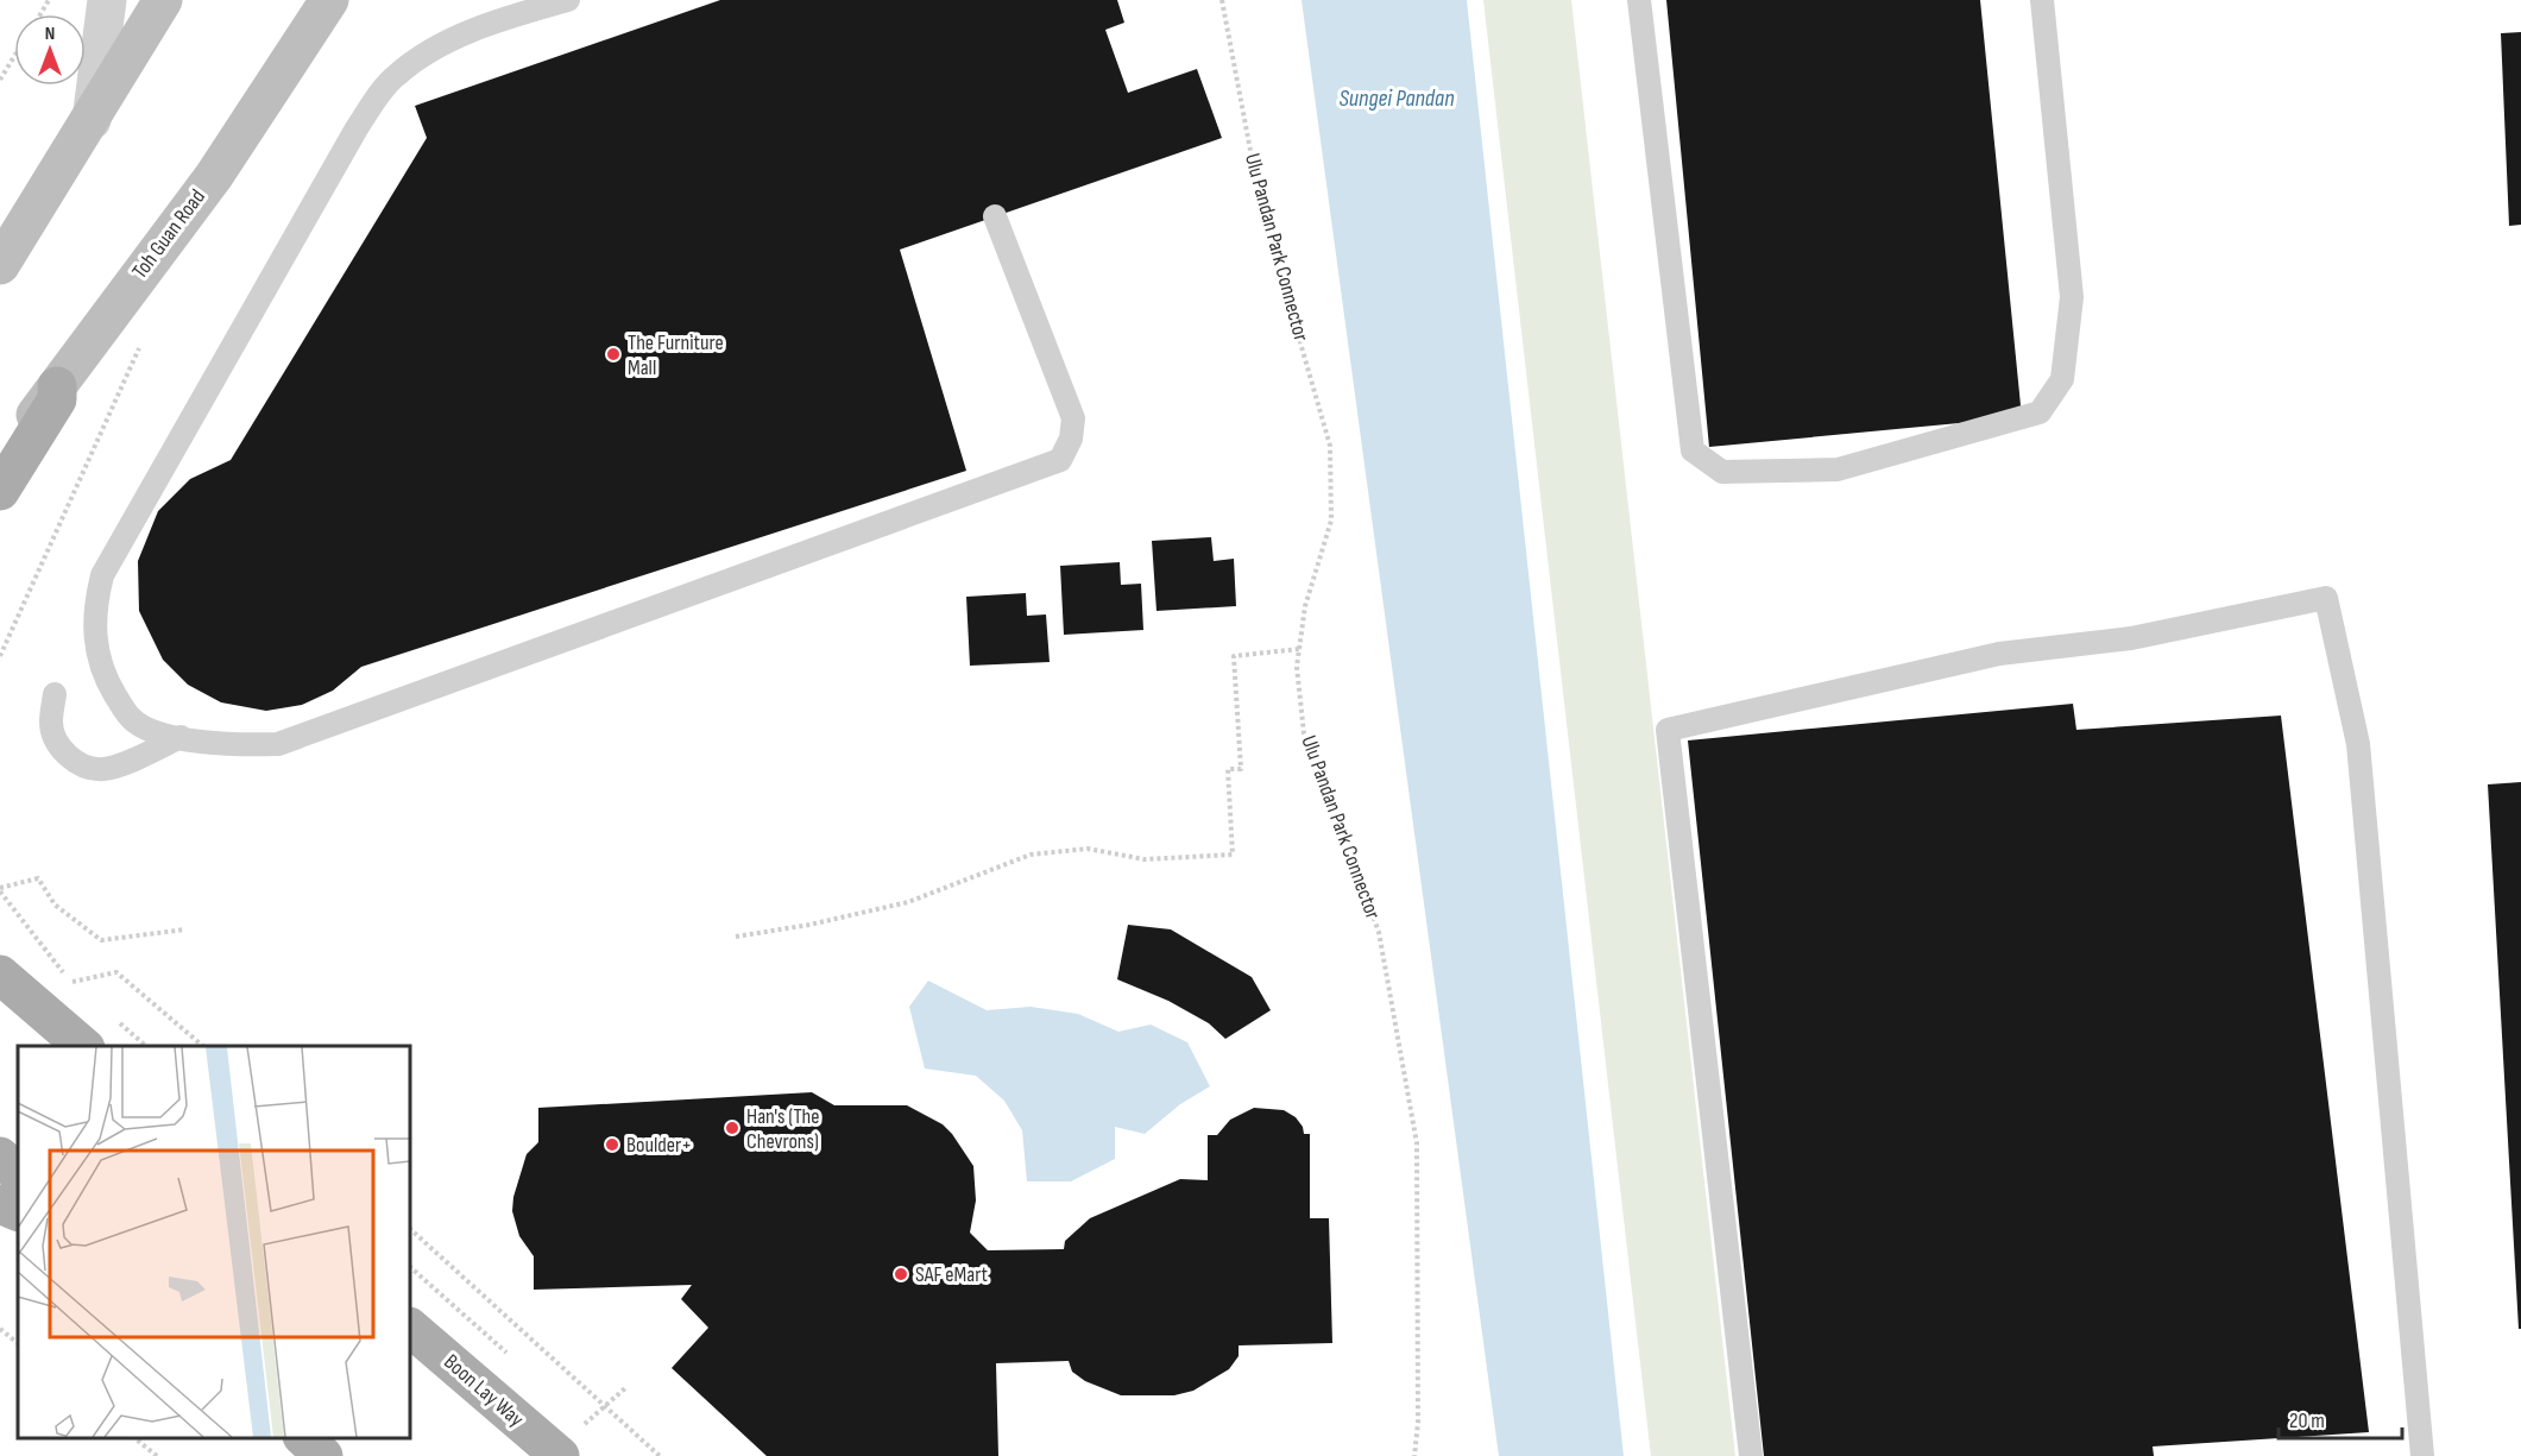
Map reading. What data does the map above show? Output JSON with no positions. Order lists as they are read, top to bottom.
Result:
{
  "streets": {
    "main road": ["Toh Guan Road", "Boon Lay Way"],
    "path": ["Ulu Pandan Park Connector"]
  },
  "water": ["Sungei Pandan"],
  "places": [
    "The Furniture Mall",
    "Han's (The Chevrons)",
    "Boulder+",
    "SAF eMart"
  ],
  "scale_bar": "20 m",
  "north": "top"
}
